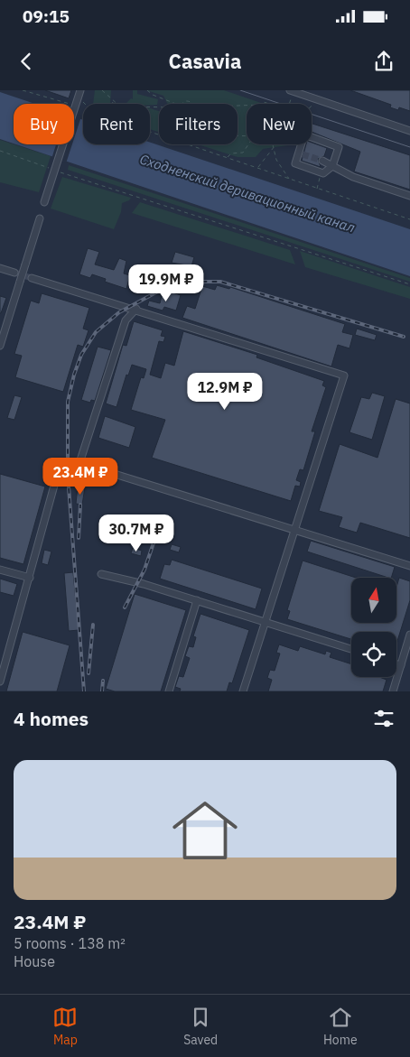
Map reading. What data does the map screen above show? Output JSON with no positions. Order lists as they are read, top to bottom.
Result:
{
  "water": ["Сходненский деривационный канал"],
  "north": "top",
  "page": {
    "status": "09:15",
    "header": "Casavia",
    "chip": [
      "Buy",
      "Rent",
      "Filters",
      "New"
    ],
    "price": [
      "19.9M ₽",
      "12.9M ₽",
      "23.4M ₽",
      "30.7M ₽"
    ],
    "heading": "4 homes",
    "list": [
      {
        "name": "23.4M ₽",
        "note": "5 rooms · 138 m² · House"
      }
    ],
    "tabs": ["Map", "Saved", "Home"]
  }
}
